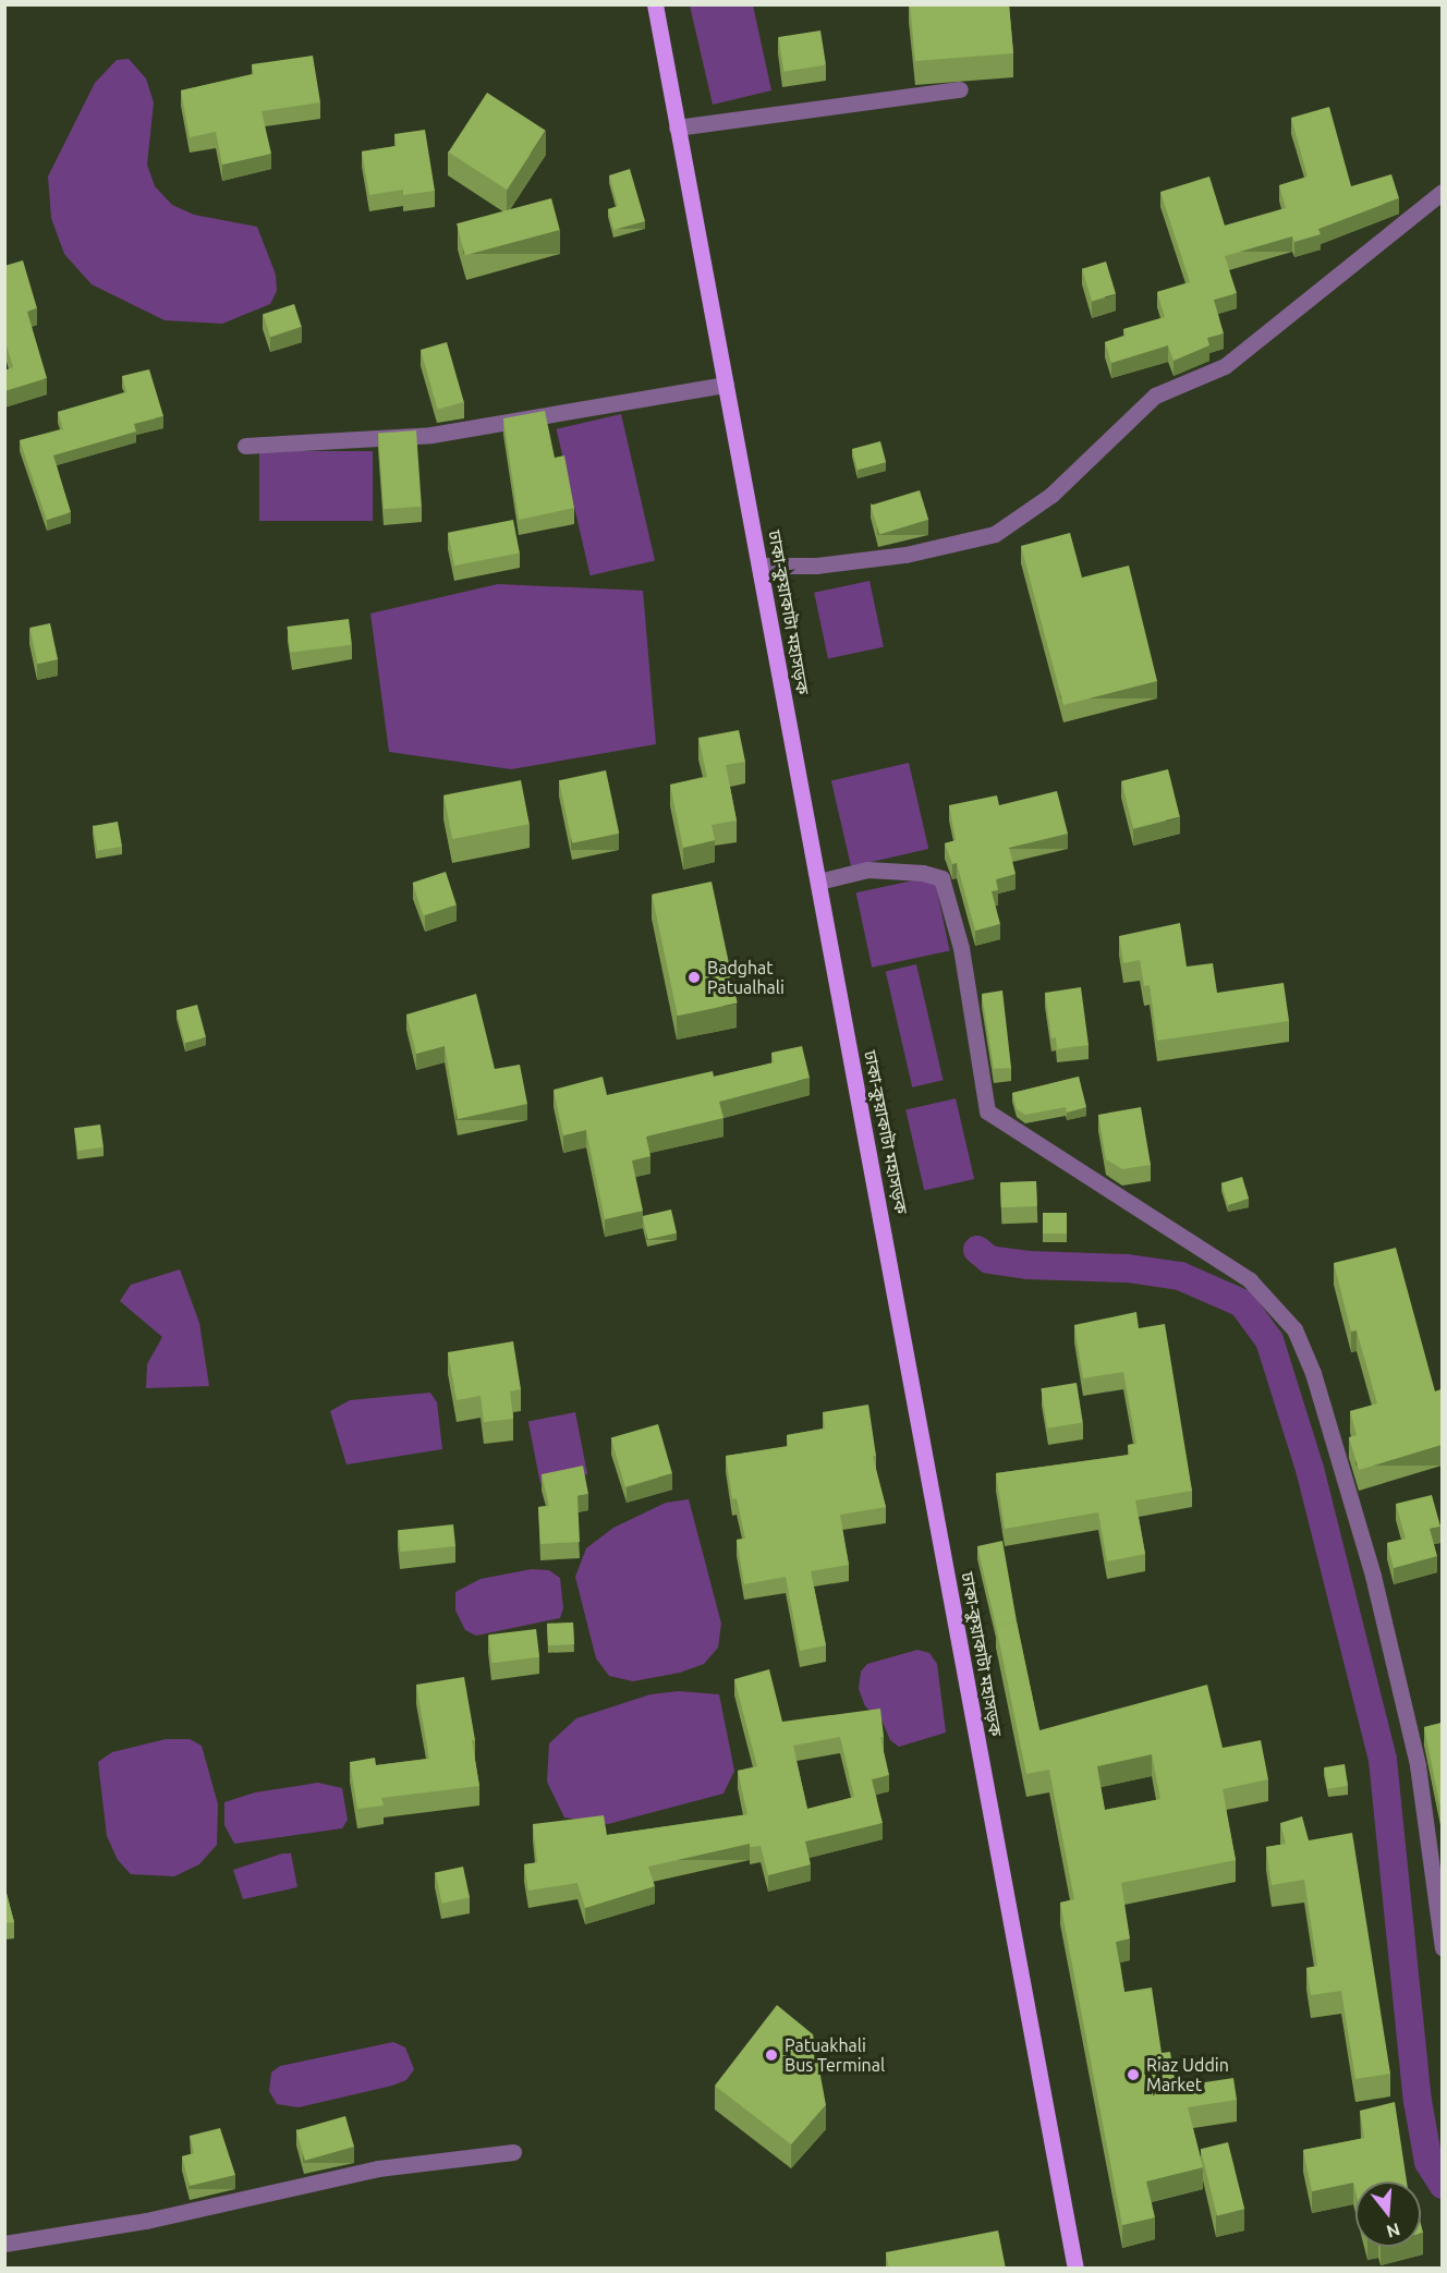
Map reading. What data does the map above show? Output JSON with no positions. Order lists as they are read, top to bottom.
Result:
{
  "streets": {
    "main road": ["ঢাকা-কুয়াকাটা মহাসড়ক"]
  },
  "places": ["Badghat Patualhali", "Patuakhali Bus Terminal", "Riaz Uddin Market"],
  "north": "bottom"
}
